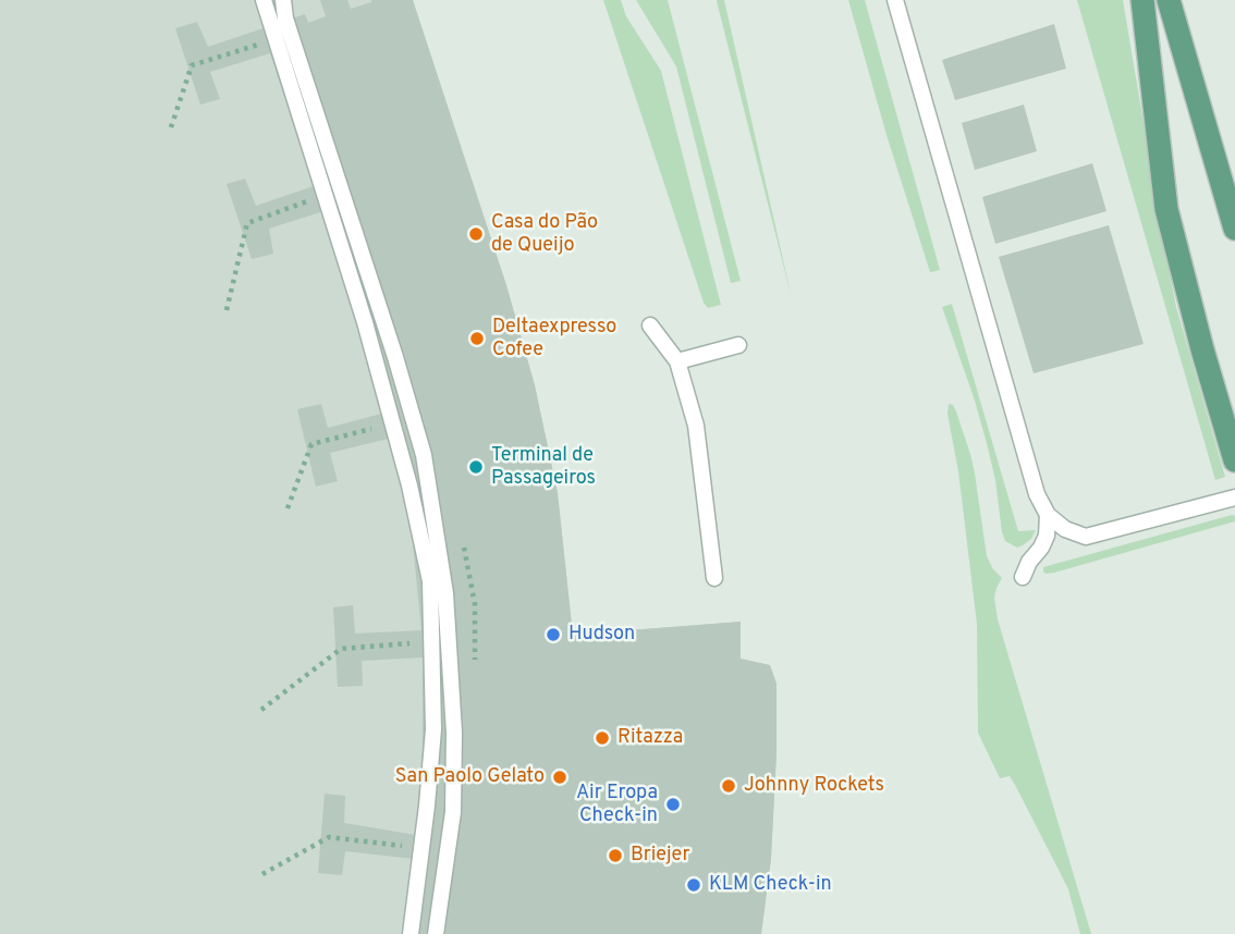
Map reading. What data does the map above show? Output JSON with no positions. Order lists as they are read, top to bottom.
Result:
{
  "places": [
    "Casa do Pão de Queijo",
    "Deltaexpresso Cofee",
    "Terminal de Passageiros",
    "Hudson",
    "Ritazza",
    "San Paolo Gelato",
    "Johnny Rockets",
    "Air Eropa Check-in",
    "Briejer",
    "KLM Check-in"
  ]
}
